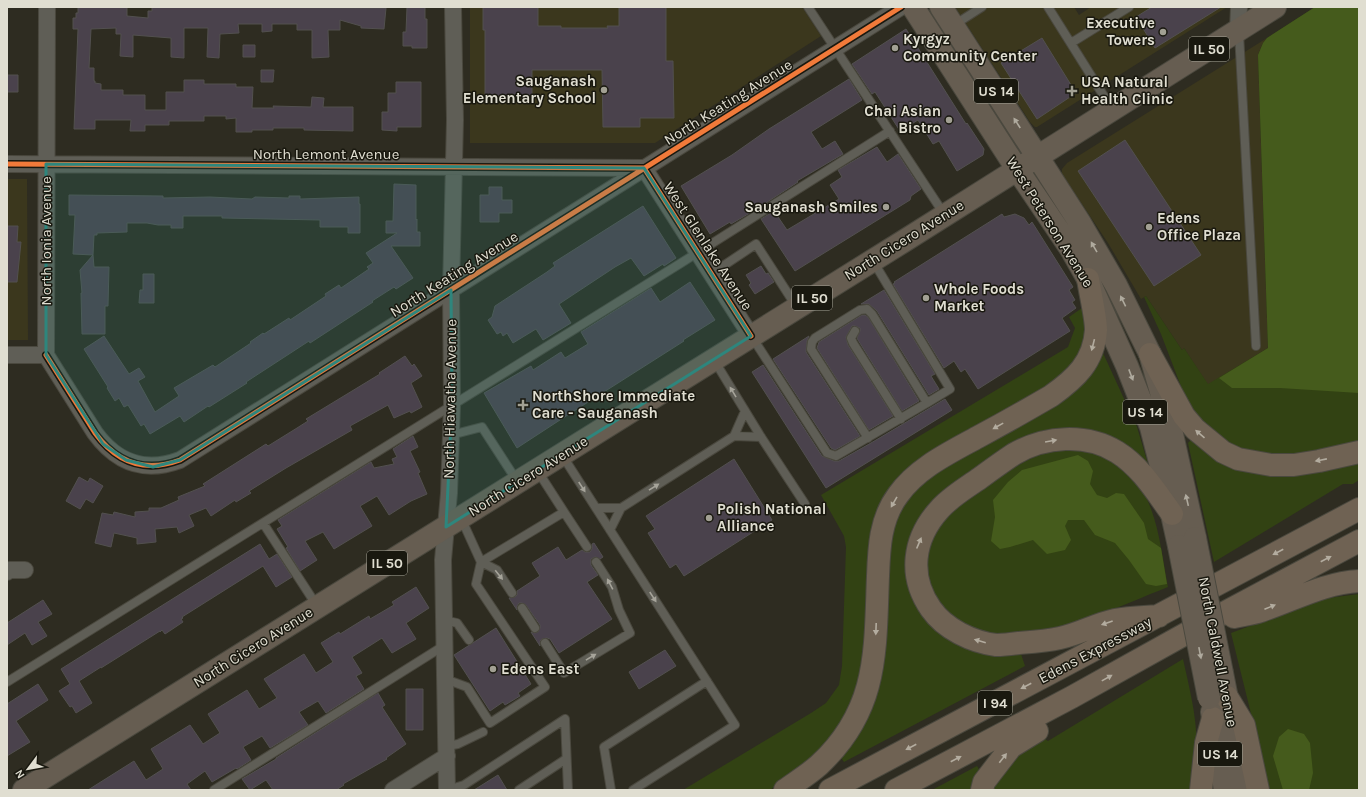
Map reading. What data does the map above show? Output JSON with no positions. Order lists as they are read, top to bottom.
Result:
{
  "streets": {
    "highway": ["Edens Expressway", "I 94"],
    "main road": [
      "IL 50",
      "US 14",
      "West Peterson Avenue",
      "North Cicero Avenue",
      "North Caldwell Avenue"
    ],
    "street": [
      "North Keating Avenue",
      "North Lemont Avenue",
      "North Ionia Avenue",
      "West Glenlake Avenue",
      "North Hiawatha Avenue"
    ]
  },
  "crossings": [
    ["North Keating Avenue", "North Lemont Avenue"],
    ["North Keating Avenue", "North Ionia Avenue"],
    ["North Keating Avenue", "West Glenlake Avenue"],
    ["North Keating Avenue", "North Hiawatha Avenue"],
    ["North Lemont Avenue", "North Ionia Avenue"],
    ["North Lemont Avenue", "West Glenlake Avenue"],
    ["North Lemont Avenue", "North Hiawatha Avenue"],
    ["West Peterson Avenue", "North Cicero Avenue"],
    ["West Peterson Avenue", "North Caldwell Avenue"],
    ["North Cicero Avenue", "West Glenlake Avenue"],
    ["North Cicero Avenue", "North Hiawatha Avenue"]
  ],
  "places": {
    "other": [
      "Executive Towers",
      "Kyrgyz Community Center",
      "Sauganash Elementary School",
      "Chai Asian Bistro",
      "Sauganash Smiles",
      "Edens Office Plaza",
      "Whole Foods Market",
      "Polish National Alliance",
      "Edens East"
    ],
    "health": ["USA Natural Health Clinic", "NorthShore Immediate Care - Sauganash"]
  },
  "north": "bottom left"
}
